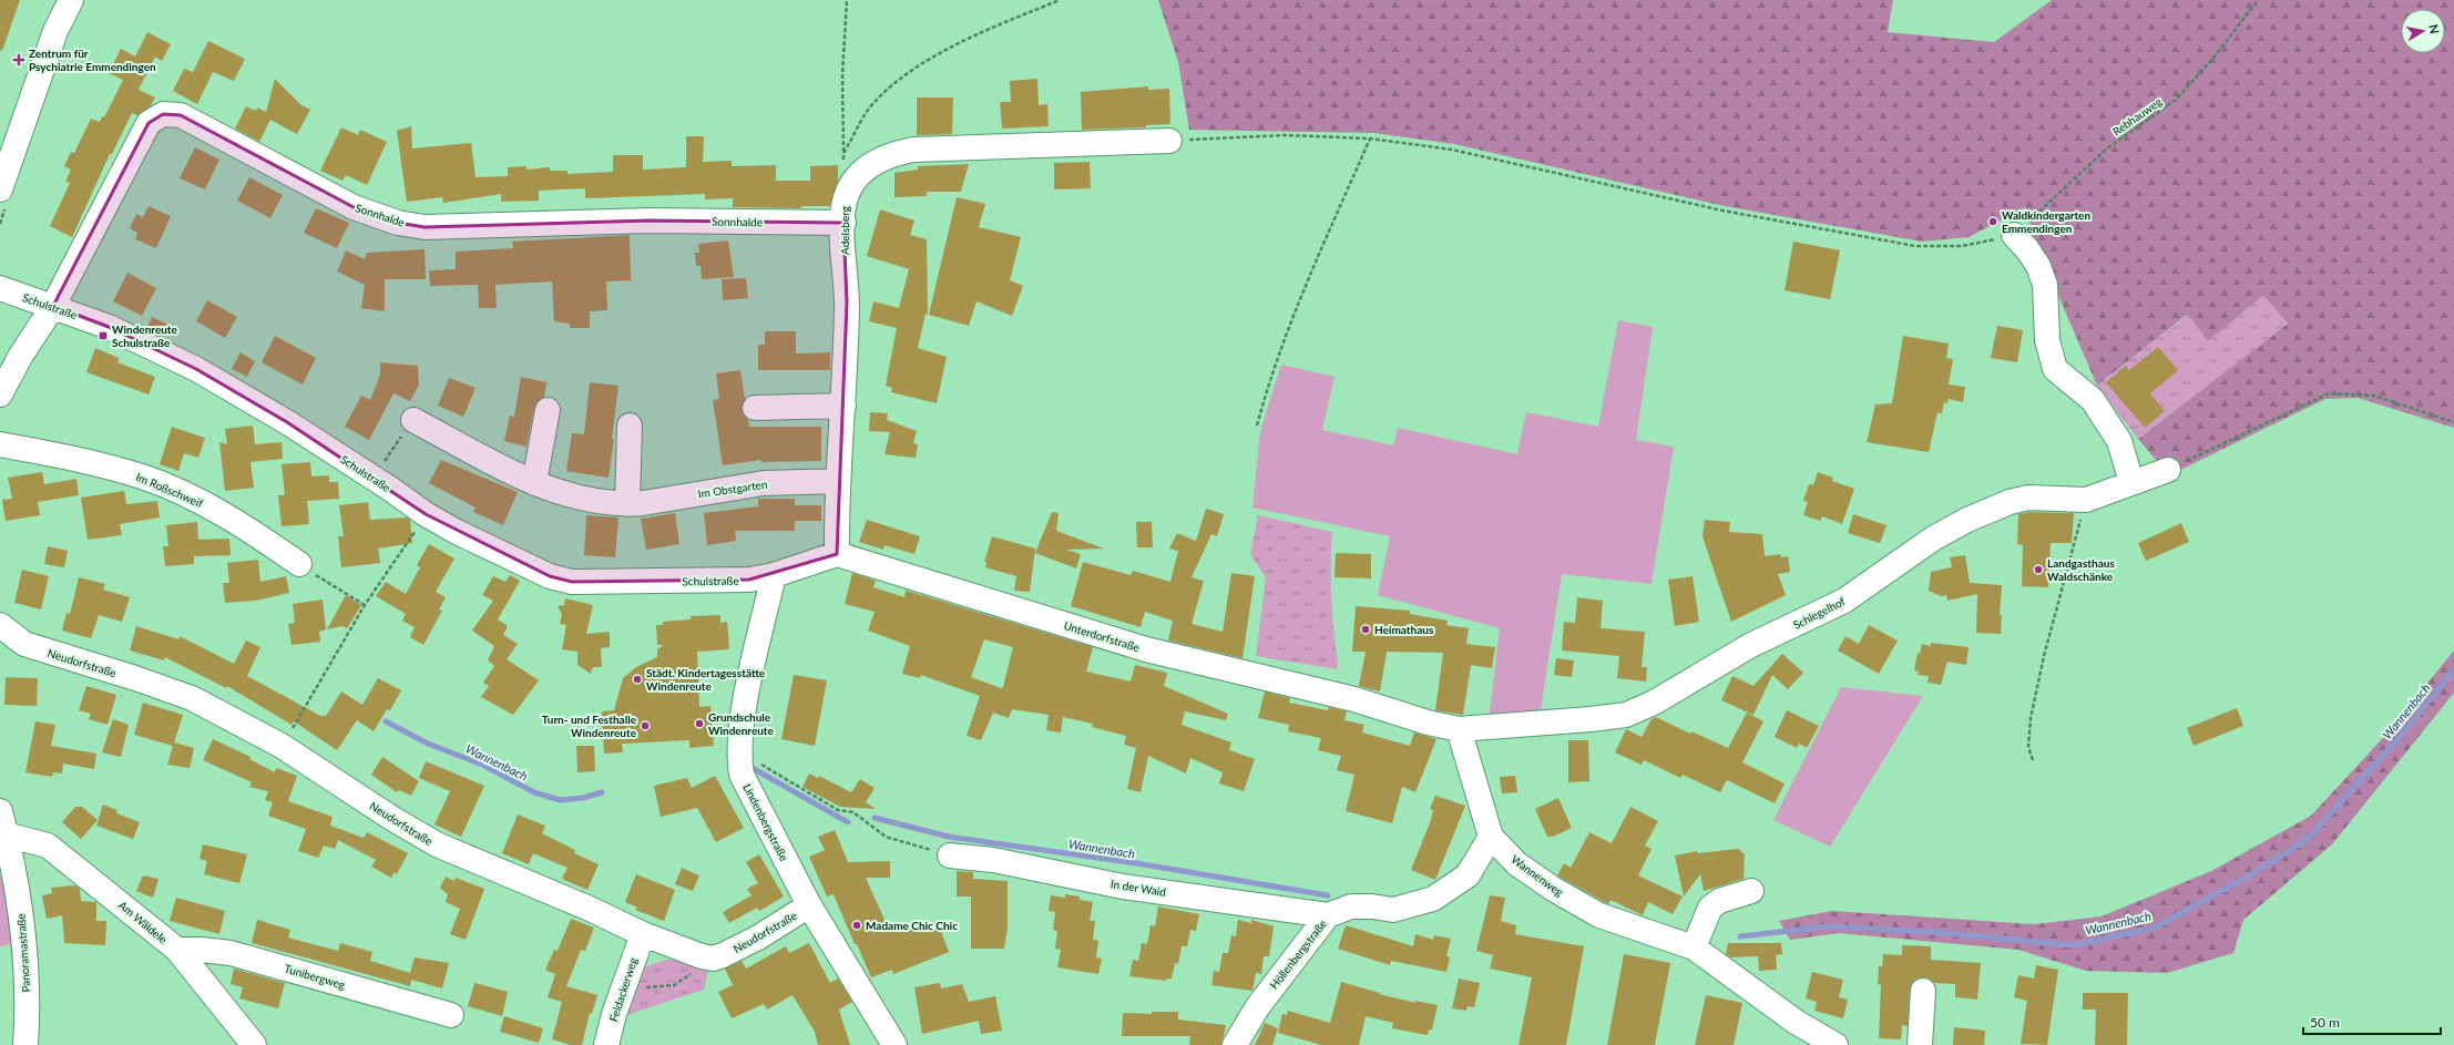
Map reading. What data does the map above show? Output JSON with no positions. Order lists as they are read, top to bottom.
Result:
{
  "streets": {
    "street": [
      "Sonnhalde",
      "Adelsberg",
      "Schulstraße",
      "Im Obstgarten",
      "Im Roßschweif",
      "Schlegelhof",
      "Unterdorfstraße",
      "Neudorfstraße",
      "Lindenbergstraße",
      "Wannenweg",
      "In der Waid",
      "Am Wäldele",
      "Panoramastraße",
      "Höllenbergstraße",
      "Tunibergweg",
      "Feldackerweg"
    ],
    "path": ["Rebhauweg"]
  },
  "crossings": [
    ["Sonnhalde", "Adelsberg"],
    ["Sonnhalde", "Schulstraße"],
    ["Adelsberg", "Im Obstgarten"],
    ["Adelsberg", "Unterdorfstraße"],
    ["Schulstraße", "Lindenbergstraße"],
    ["Schlegelhof", "Unterdorfstraße"],
    ["Schlegelhof", "Wannenweg"],
    ["Unterdorfstraße", "Wannenweg"],
    ["Neudorfstraße", "Lindenbergstraße"],
    ["Neudorfstraße", "Feldackerweg"],
    ["Wannenweg", "Höllenbergstraße"],
    ["In der Waid", "Höllenbergstraße"],
    ["Am Wäldele", "Panoramastraße"],
    ["Am Wäldele", "Tunibergweg"]
  ],
  "water": ["Wannenbach"],
  "places": {
    "health": ["Zentrum für Psychiatrie Emmendingen"],
    "other": [
      "Waldkindergarten Emmendingen",
      "Landgasthaus Waldschänke",
      "Heimathaus",
      "Städt. Kindertagesstätte Windenreute",
      "Grundschule Windenreute",
      "Turn- und Festhalle Windenreute",
      "Madame Chic Chic"
    ],
    "transit": ["Windenreute Schulstraße"]
  },
  "scale_bar": "50 m",
  "north": "right"
}
